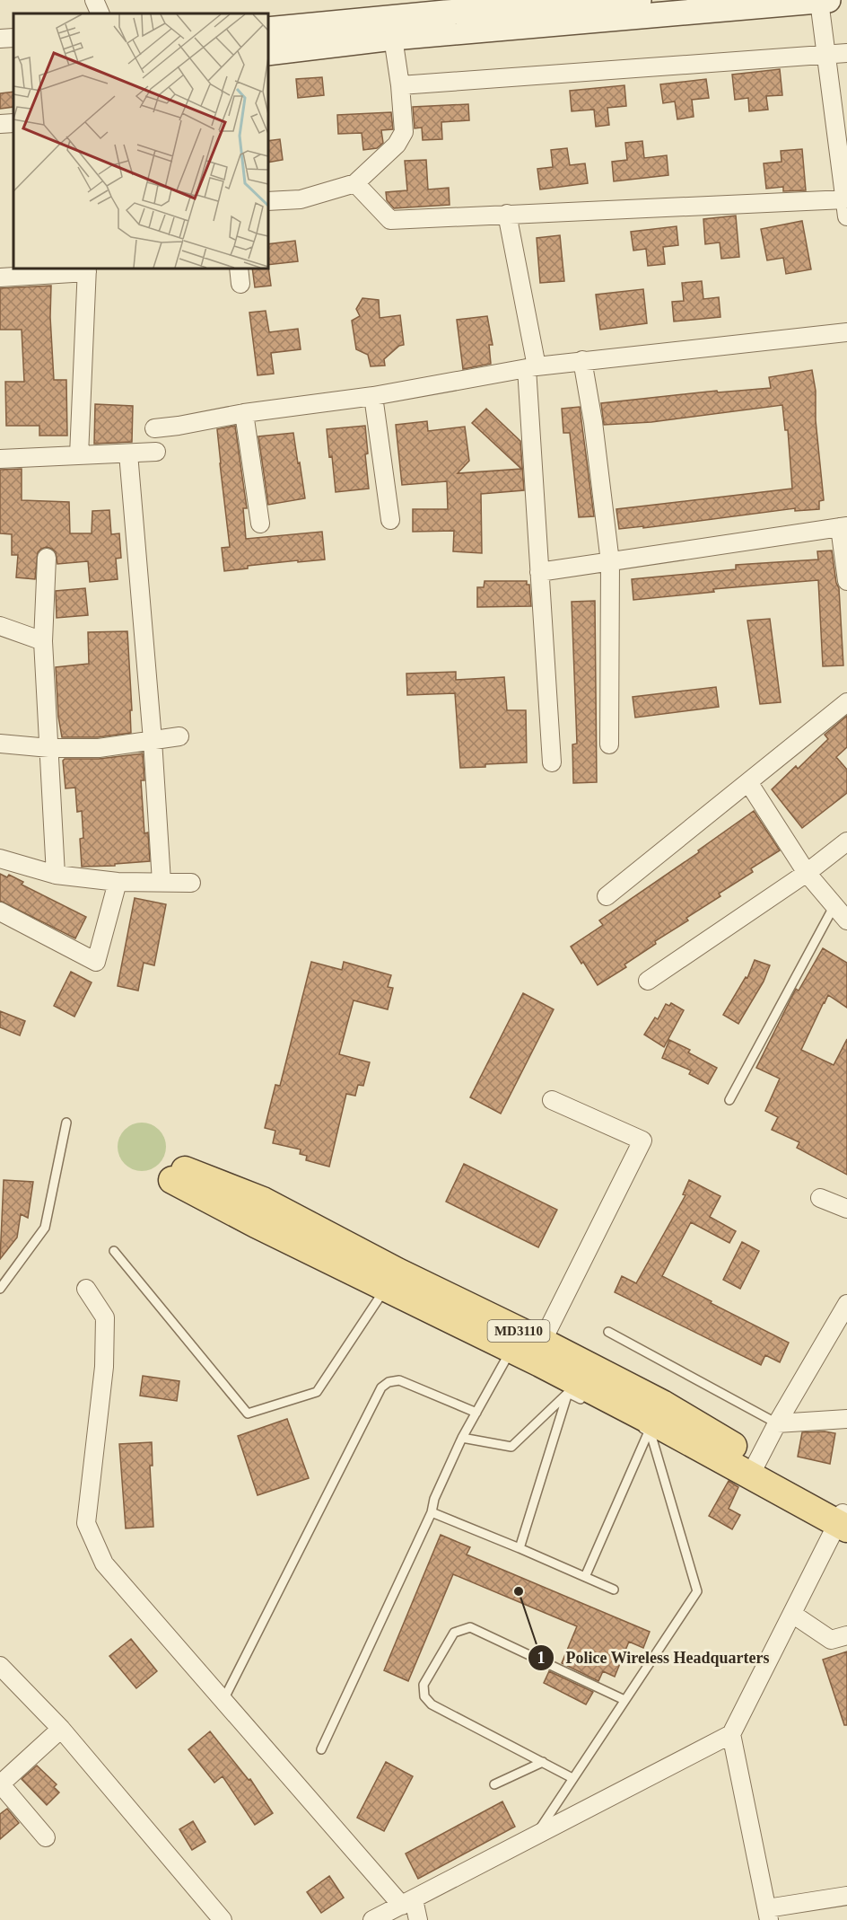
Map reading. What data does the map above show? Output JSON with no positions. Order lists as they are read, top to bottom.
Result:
{
  "streets": {
    "main road": ["MD3110"]
  },
  "places": ["Police Wireless Headquarters"]
}
